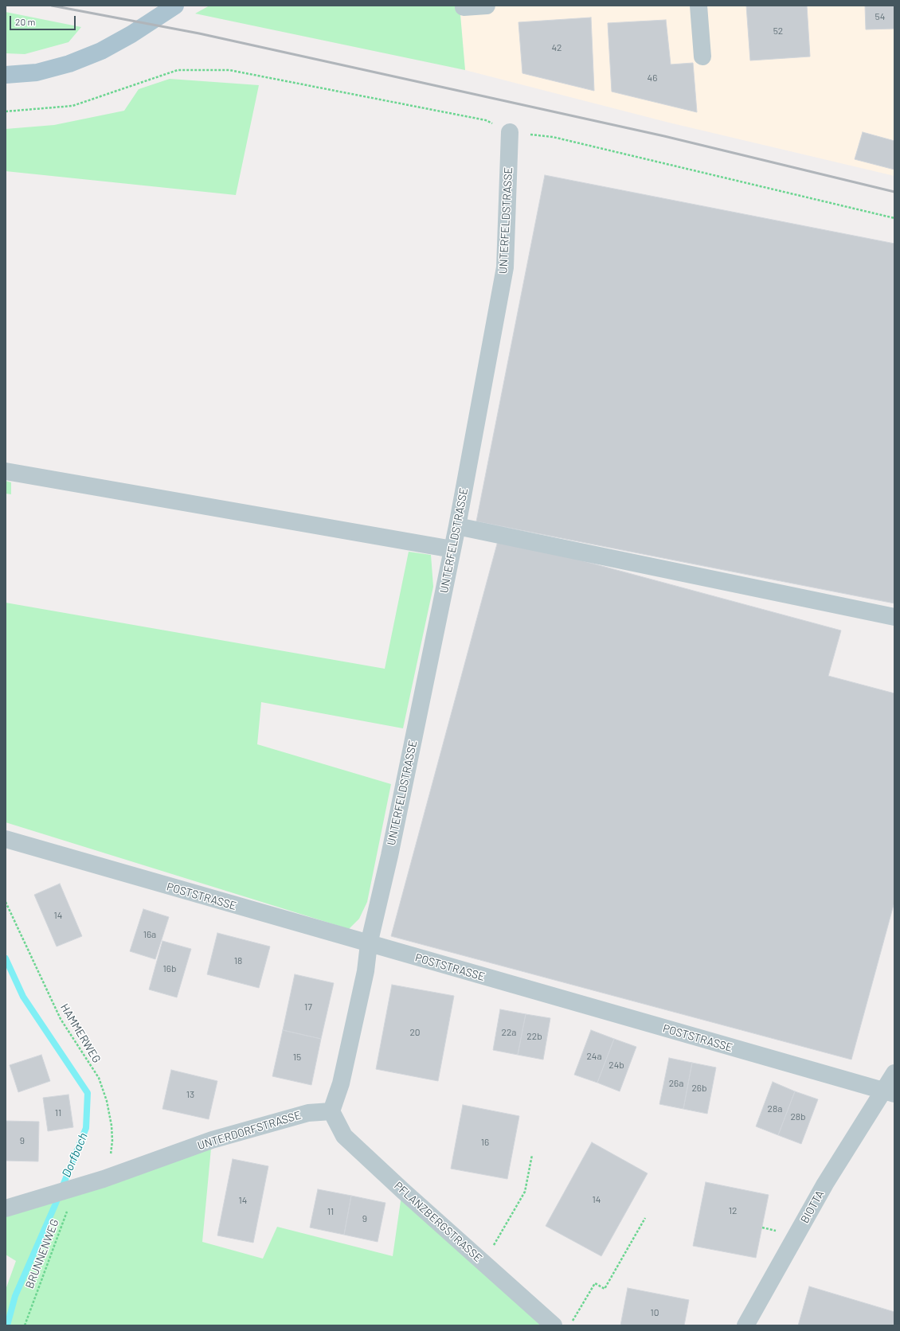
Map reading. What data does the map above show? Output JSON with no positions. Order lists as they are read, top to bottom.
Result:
{
  "streets": {
    "street": [
      "UNTERFELDSTRASSE",
      "POSTSTRASSE",
      "UNTERDORFSTRASSE",
      "BIOTTA",
      "PFLANZBERGSTRASSE"
    ],
    "path": ["HAMMERWEG", "BRUNNENWEG"]
  },
  "crossings": [
    ["UNTERFELDSTRASSE", "POSTSTRASSE"],
    ["POSTSTRASSE", "BIOTTA"],
    ["HAMMERWEG", "UNTERDORFSTRASSE"],
    ["UNTERDORFSTRASSE", "PFLANZBERGSTRASSE"],
    ["UNTERDORFSTRASSE", "BRUNNENWEG"]
  ],
  "water": ["Dorfbach"],
  "house_numbers": [
    "54",
    "52",
    "42",
    "46",
    "14",
    "16a",
    "18",
    "16b",
    "17",
    "20",
    "22a",
    "22b",
    "24a",
    "15",
    "24b",
    "26a",
    "26b",
    "13",
    "28a",
    "11",
    "28b",
    "9",
    "16",
    "14",
    "14",
    "12",
    "11",
    "9",
    "10"
  ],
  "scale_bar": "20 m"
}
